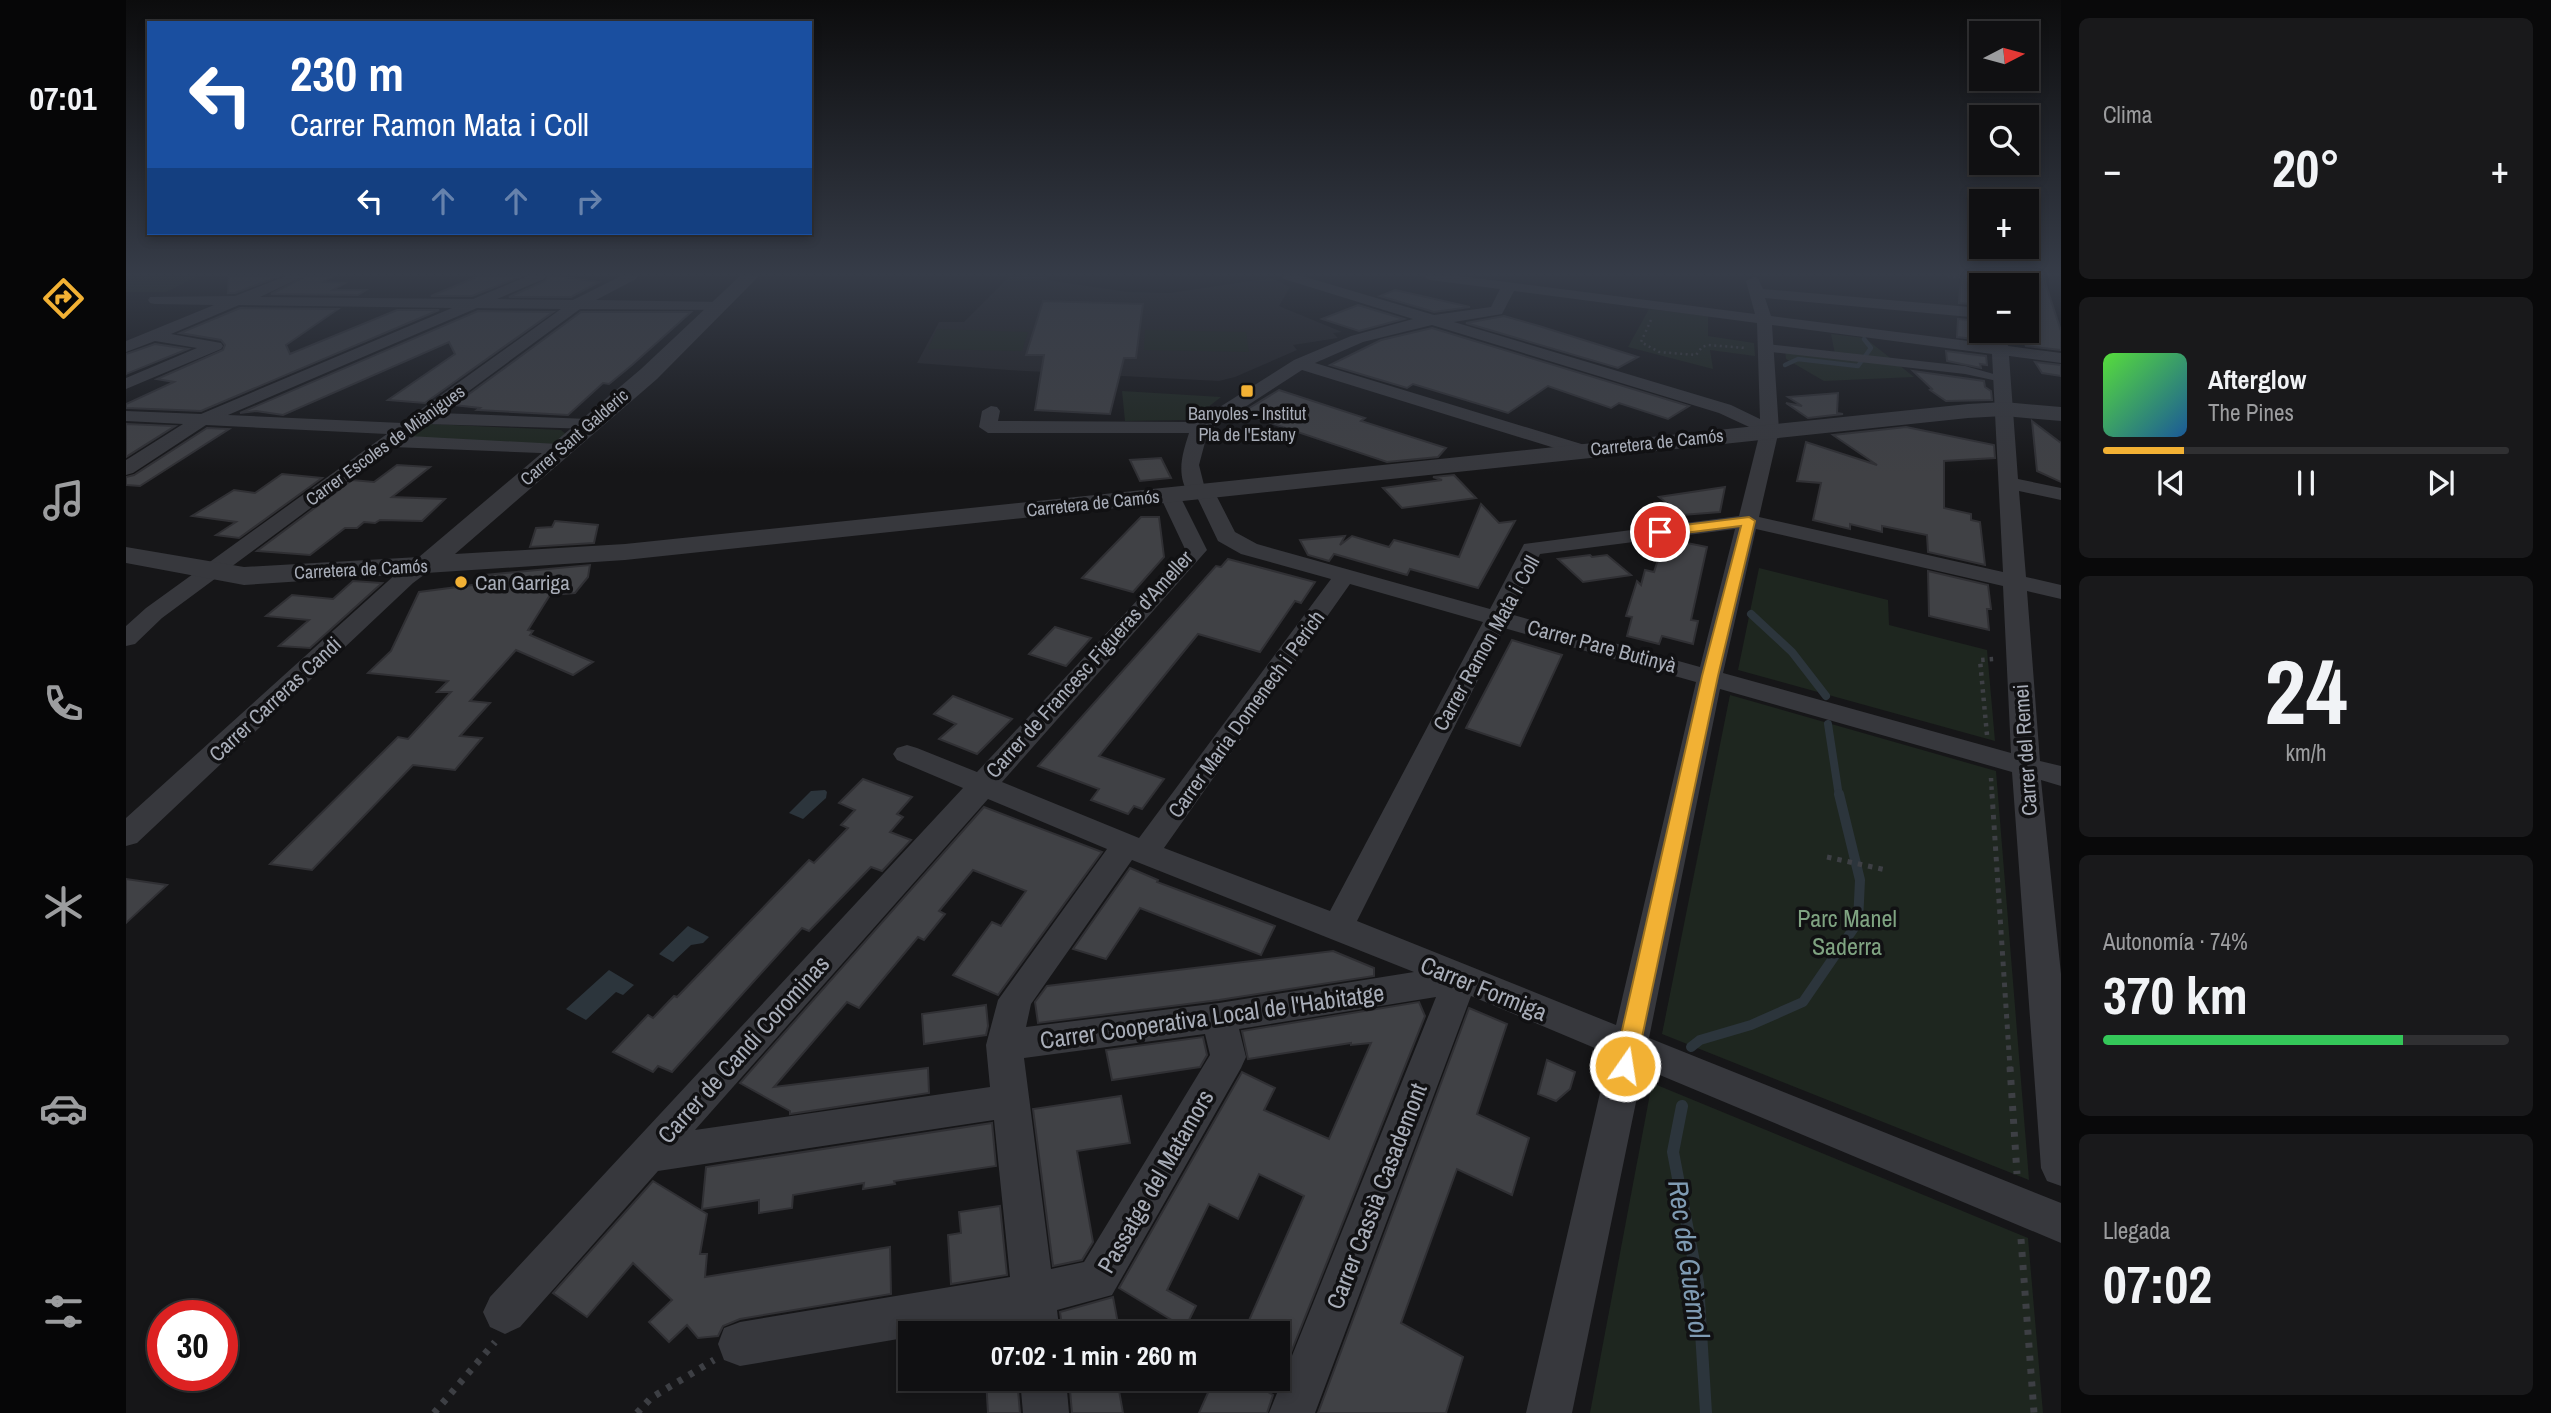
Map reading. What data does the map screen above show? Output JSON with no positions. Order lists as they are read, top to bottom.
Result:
{
  "streets": {
    "street": [
      "Carrer Sant Galderic",
      "Carretera de Camós",
      "Carrer Escoles de Miànigues",
      "Carrer Ramon Mata i Coll",
      "Carrer Pare Butinyà",
      "Carrer de Francesc Figueras d'Ameller",
      "Carrer Carreras Candi",
      "Carrer Maria Domenech i Perich",
      "Carrer del Remei",
      "Carrer Formiga",
      "Carrer Cooperativa Local de l'Habitatge",
      "Carrer de Candi Corominas",
      "Passatge del Matamors",
      "Carrer Cassià Casademont"
    ]
  },
  "crossings": [
    ["Carrer Sant Galderic", "Carretera de Camós"],
    ["Carrer Sant Galderic", "Carrer Carreras Candi"],
    ["Carretera de Camós", "Carrer Escoles de Miànigues"],
    ["Carretera de Camós", "Carrer Carreras Candi"],
    ["Carretera de Camós", "Carrer del Remei"],
    ["Carrer Ramon Mata i Coll", "Carrer Pare Butinyà"],
    ["Carrer Ramon Mata i Coll", "Carrer Formiga"],
    ["Carrer Pare Butinyà", "Carrer Maria Domenech i Perich"],
    ["Carrer Pare Butinyà", "Carrer del Remei"],
    ["Carrer de Francesc Figueras d'Ameller", "Carrer Formiga"],
    ["Carrer de Francesc Figueras d'Ameller", "Carrer de Candi Corominas"],
    ["Carrer Maria Domenech i Perich", "Carrer Formiga"],
    ["Carrer Formiga", "Carrer Cooperativa Local de l'Habitatge"],
    ["Carrer Formiga", "Carrer de Candi Corominas"],
    ["Carrer Formiga", "Carrer Cassià Casademont"],
    ["Carrer Cooperativa Local de l'Habitatge", "Passatge del Matamors"],
    ["Carrer Cooperativa Local de l'Habitatge", "Carrer Cassià Casademont"]
  ],
  "water": ["Rec de Guèmol"],
  "parks": ["Parc Manel Saderra"],
  "places": {
    "transit": ["Banyoles - Institut Pla de l'Estany"],
    "other": ["Can Garriga"]
  },
  "north": "right",
  "page": {
    "tabs": "07:01",
    "tile": [
      "Clima",
      ["24", "km/h"],
      ["Autonomía · 74%", "370 km"],
      ["Llegada", "07:02"]
    ],
    "map_buttons": ["+", "−"],
    "turn": ["230 m", "Carrer Ramon Mata i Coll"],
    "heat": ["−", "20°", "+"],
    "song": ["Afterglow", "The Pines"],
    "limit": "30",
    "trip": "07:02 · 1 min · 260 m"
  }
}
